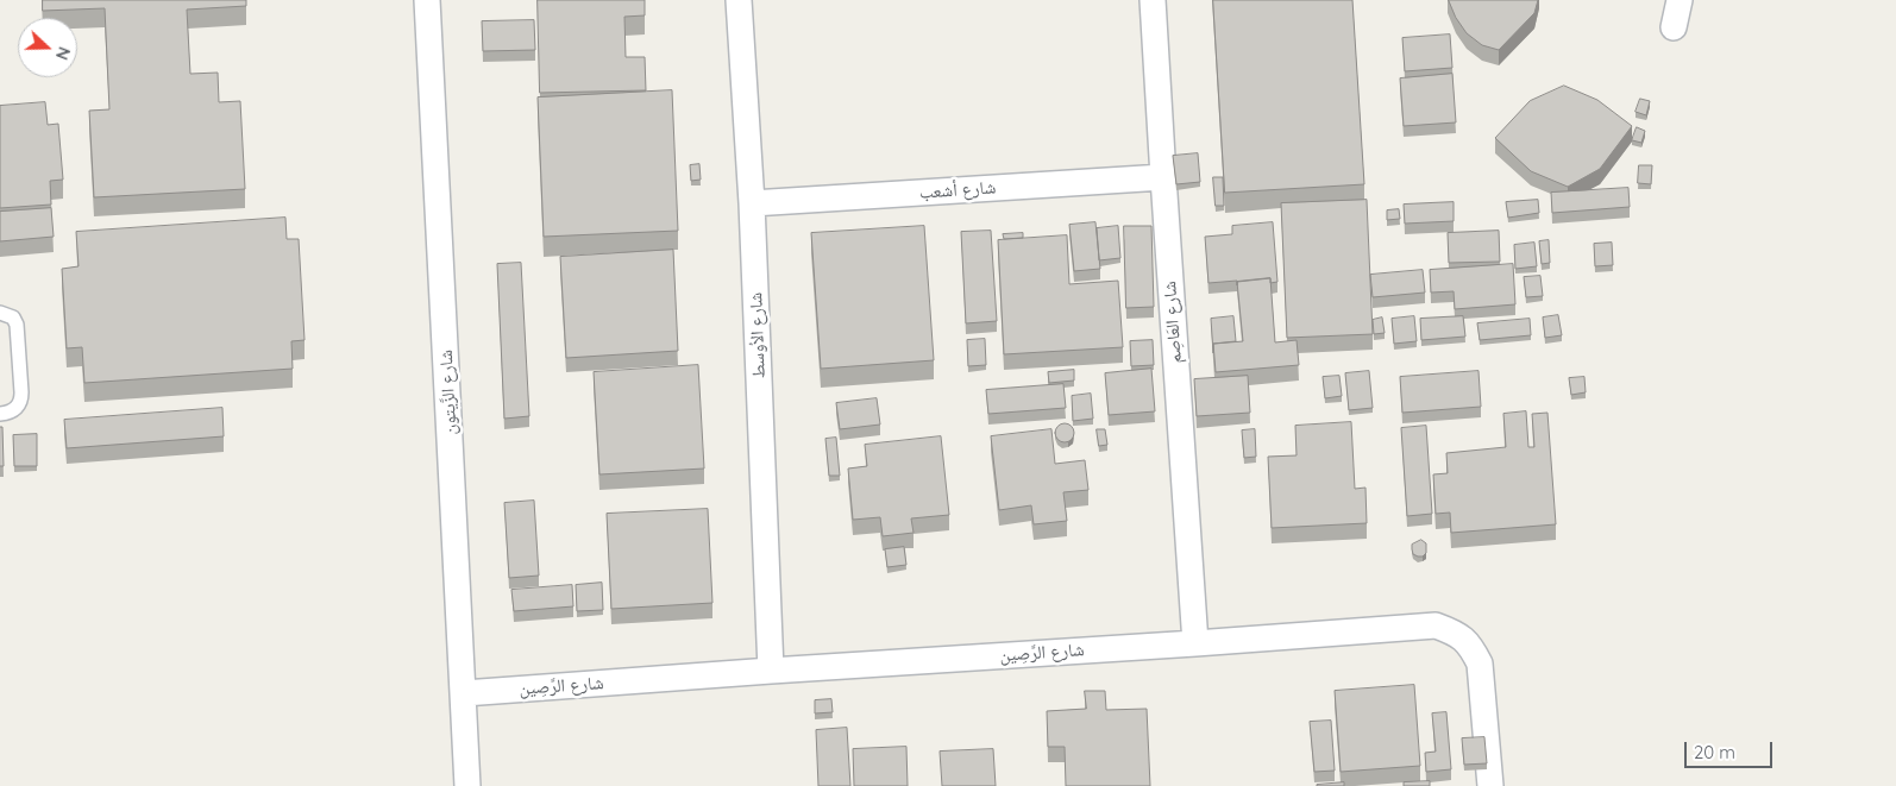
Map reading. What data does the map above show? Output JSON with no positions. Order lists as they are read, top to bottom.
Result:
{
  "streets": {
    "street": [
      "شارع أشعب",
      "شارع العَاصِم",
      "شارع الأوسط",
      "شارع الزَّيتون",
      "شارع الرَّصِين"
    ]
  },
  "crossings": [
    ["شارع أشعب", "شارع العَاصِم"],
    ["شارع أشعب", "شارع الأوسط"],
    ["شارع العَاصِم", "شارع الرَّصِين"],
    ["شارع الأوسط", "شارع الرَّصِين"],
    ["شارع الزَّيتون", "شارع الرَّصِين"]
  ],
  "scale_bar": "20 m",
  "north": "right"
}
